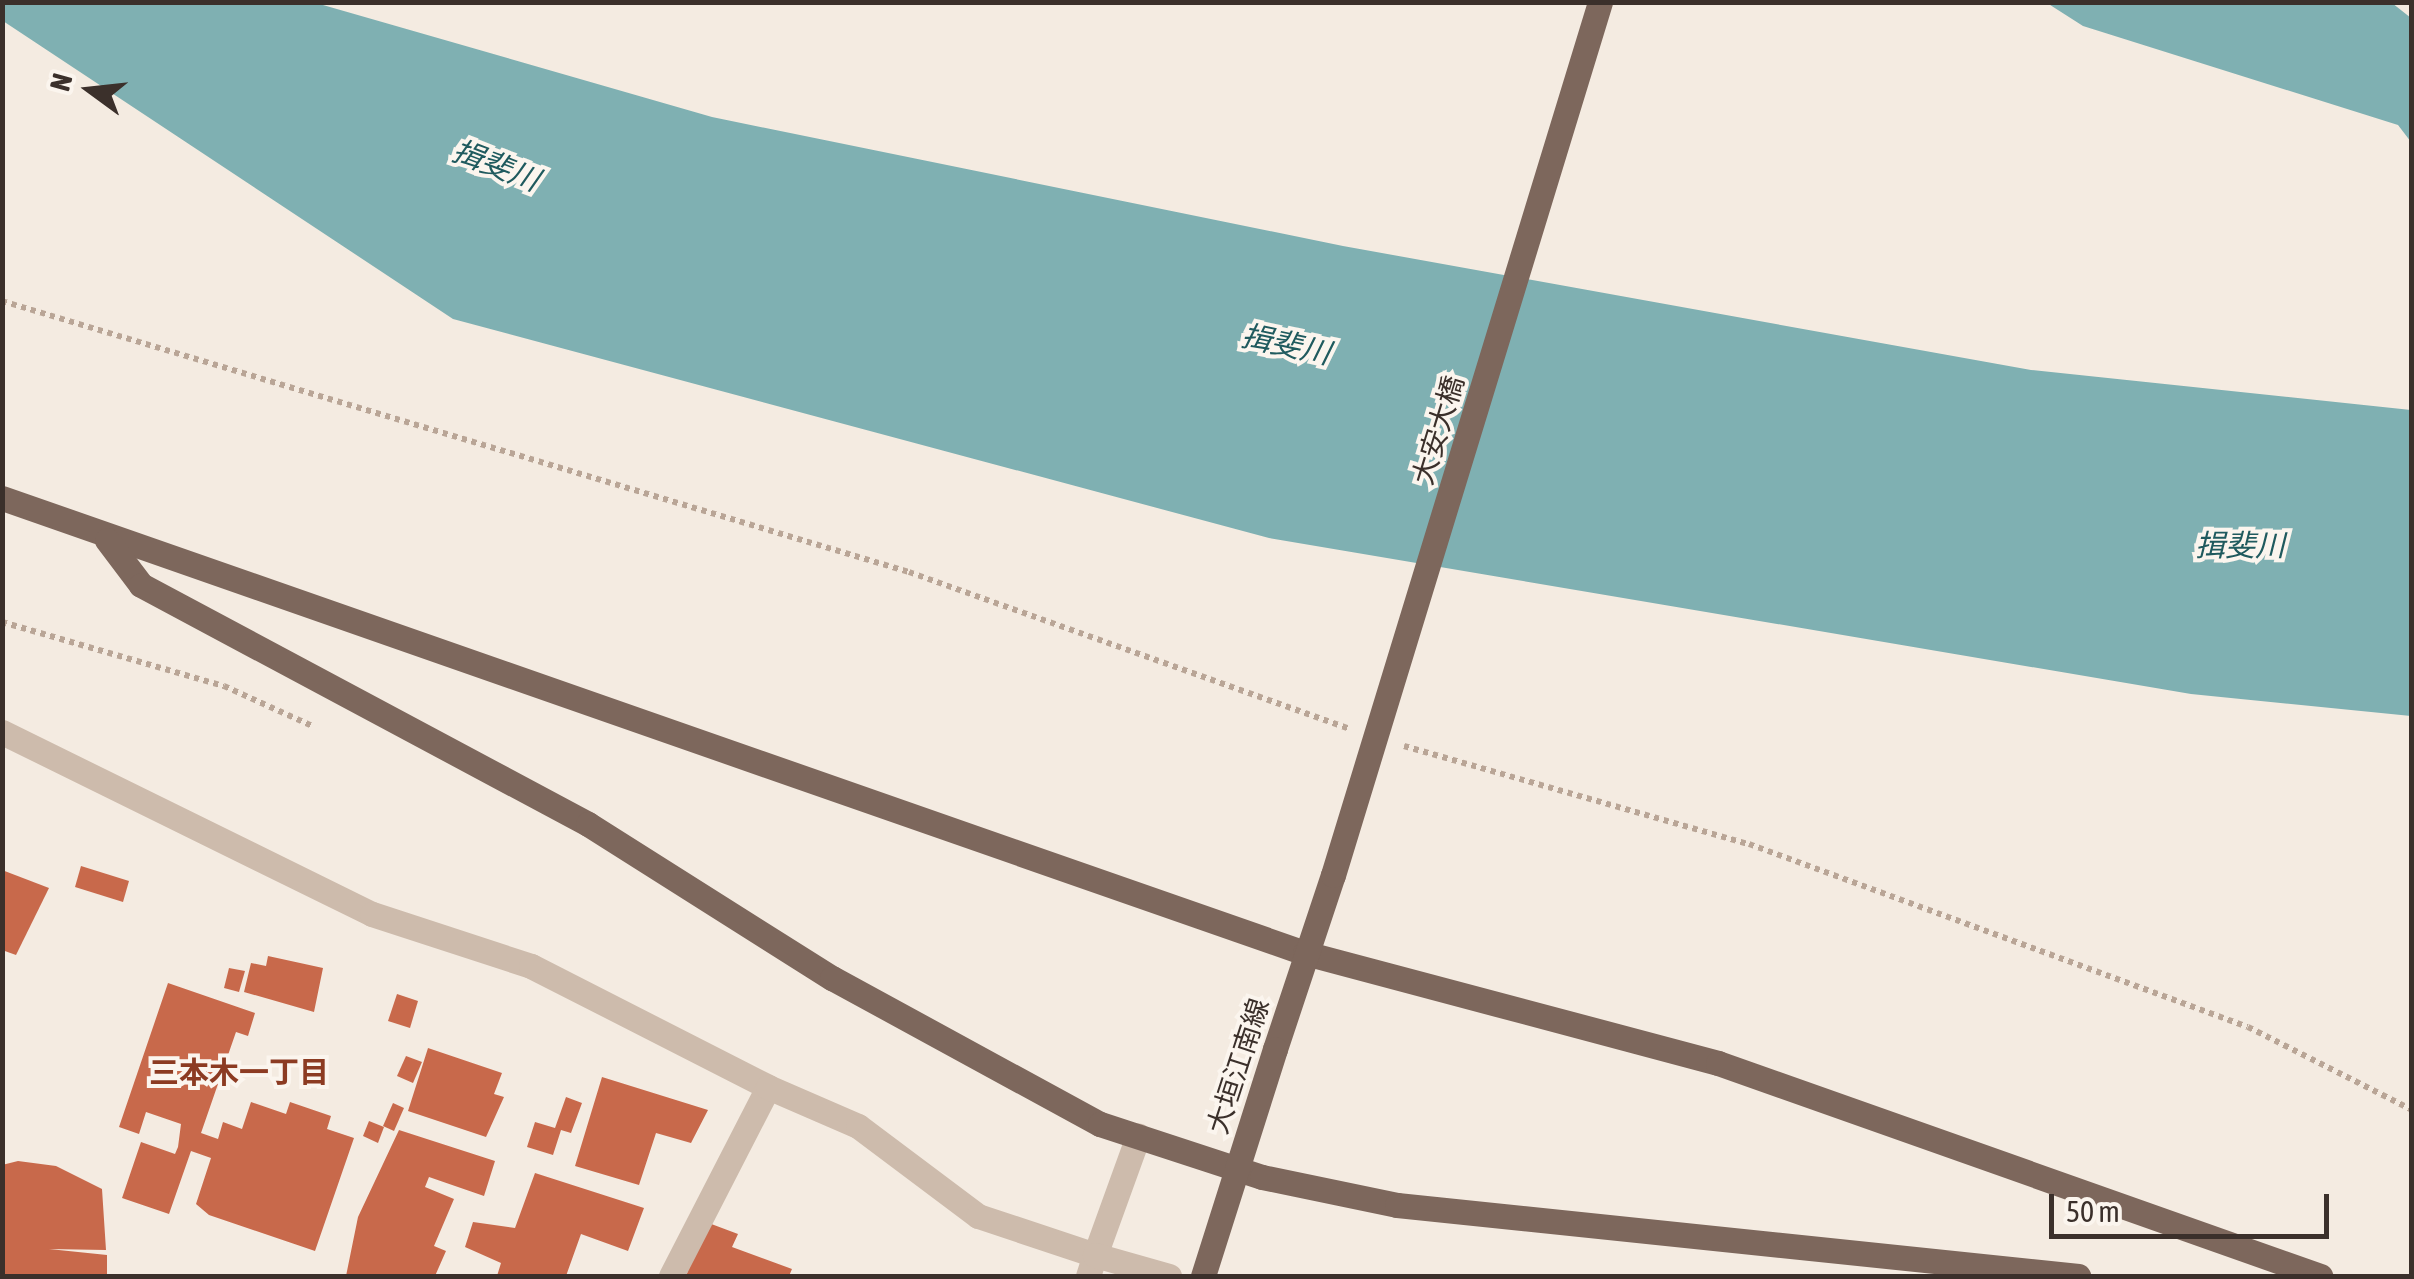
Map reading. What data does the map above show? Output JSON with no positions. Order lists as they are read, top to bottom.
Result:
{
  "streets": {
    "main road": ["大安大橋", "大垣江南線"]
  },
  "crossings": [
    ["大安大橋", "大垣江南線"]
  ],
  "districts": ["三本木一丁目"],
  "water": ["揖斐川"],
  "scale_bar": "50 m",
  "north": "left"
}
